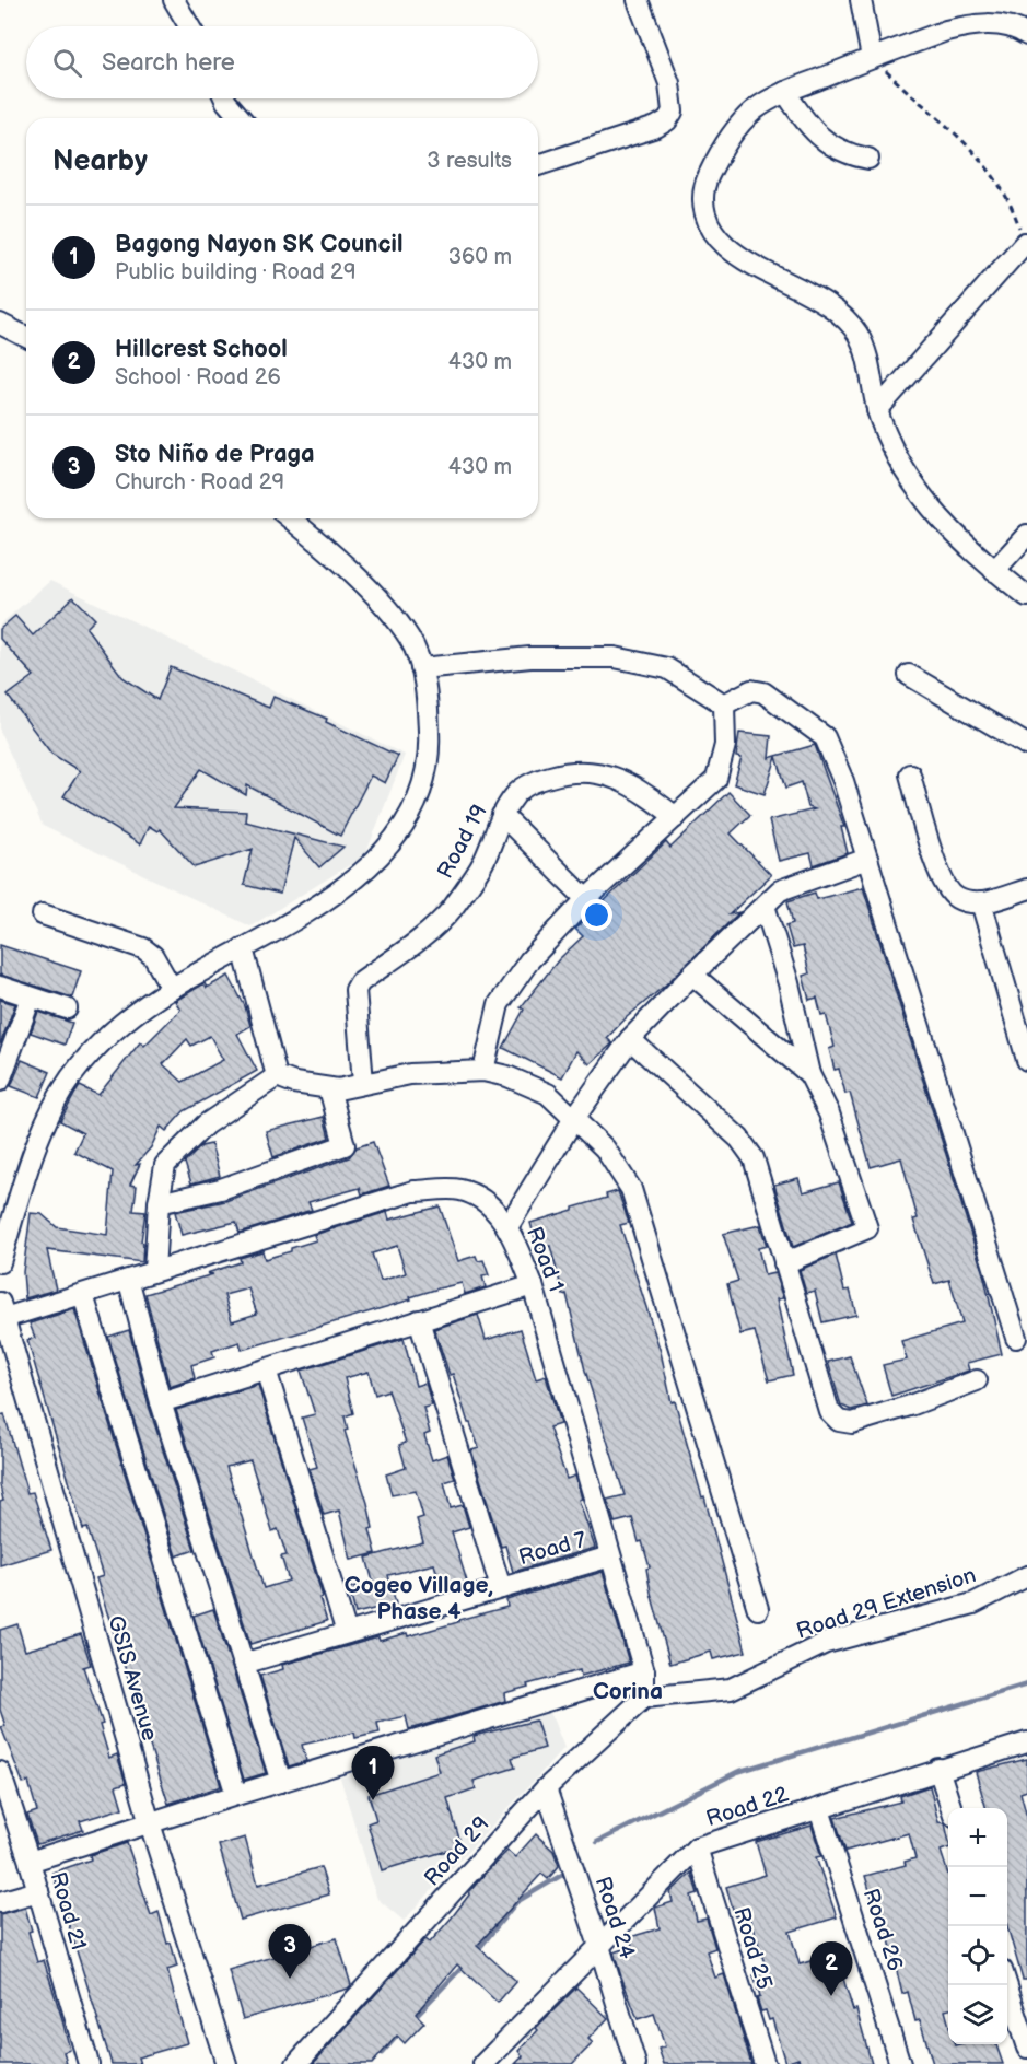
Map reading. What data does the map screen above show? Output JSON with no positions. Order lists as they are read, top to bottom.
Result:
{
  "streets": {
    "street": [
      "Road 19",
      "Road 1",
      "Road 7",
      "Road 29 Extension",
      "GSIS Avenue",
      "Road 22",
      "Road 29",
      "Road 21",
      "Road 24",
      "Road 26",
      "Road 25"
    ]
  },
  "crossings": [
    ["Road 1", "Road 7"],
    ["Road 1", "GSIS Avenue"],
    ["Road 29 Extension", "Road 29"],
    ["Road 22", "Road 24"],
    ["Road 22", "Road 26"],
    ["Road 22", "Road 25"],
    ["Road 29", "Road 24"]
  ],
  "districts": ["Cogeo Village, Phase 4", "Corina"],
  "page": {
    "search": "Search here",
    "heading": ["Nearby", "3 results"],
    "list": [
      {
        "mark": "1",
        "name": "Bagong Nayon SK Council",
        "note": "Public building · Road 29",
        "value": "360 m"
      },
      {
        "mark": "2",
        "name": "Hillcrest School",
        "note": "School · Road 26",
        "value": "430 m"
      },
      {
        "mark": "3",
        "name": "Sto Niño de Praga",
        "note": "Church · Road 29",
        "value": "430 m"
      }
    ],
    "pins": ["1", "3", "2"],
    "map_buttons": ["+", "−"]
  }
}
